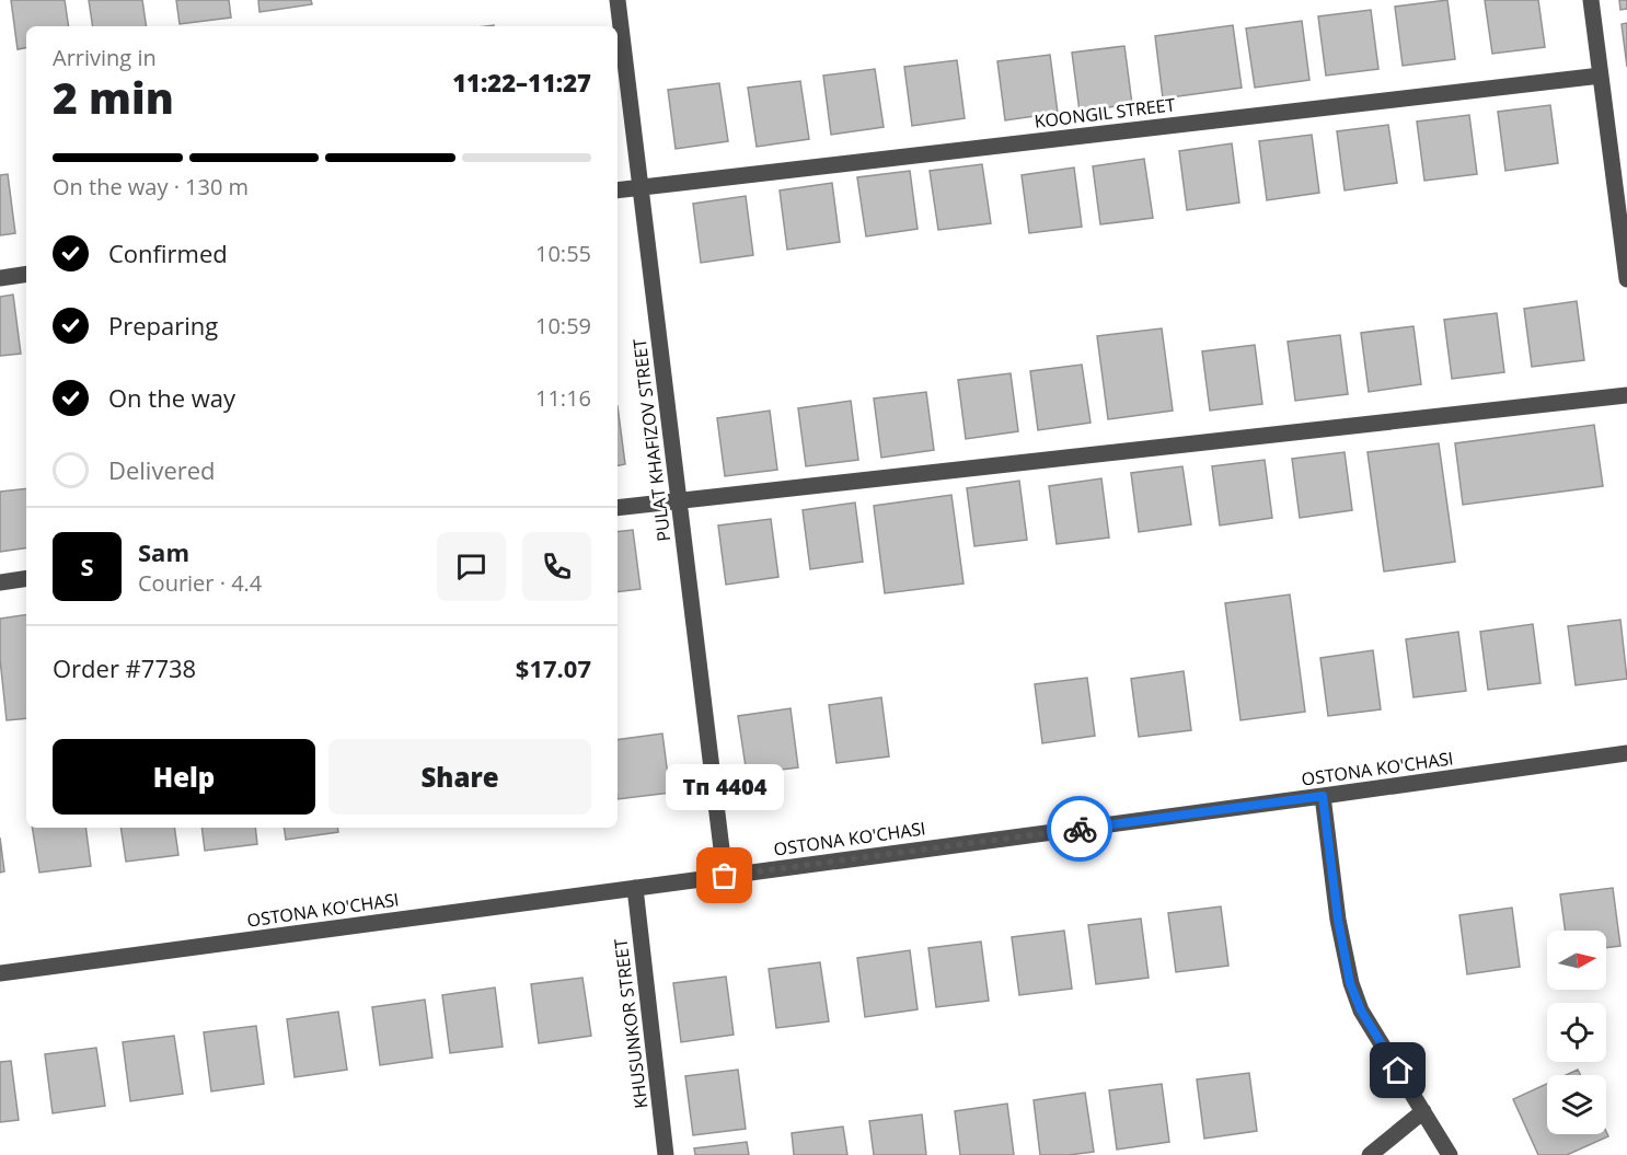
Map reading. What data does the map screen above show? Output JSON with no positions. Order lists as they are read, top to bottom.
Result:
{
  "streets": {
    "street": [
      "KOONGIL STREET",
      "PULAT KHAFIZOV STREET",
      "OSTONA KO'CHASI",
      "KHUSUNKOR STREET"
    ]
  },
  "crossings": [
    ["KOONGIL STREET", "PULAT KHAFIZOV STREET"],
    ["PULAT KHAFIZOV STREET", "OSTONA KO'CHASI"],
    ["OSTONA KO'CHASI", "KHUSUNKOR STREET"]
  ],
  "places": ["Тп 4404"],
  "north": "right",
  "page": {
    "heading": ["2 min", "Arriving in", "11:22–11:27"],
    "panel": [
      "Sam",
      "Courier · 4.4",
      "Order #7738",
      "$17.07"
    ],
    "bar": "On the way · 130 m",
    "list": [
      ["Confirmed", "10:55"],
      ["Preparing", "10:59"],
      ["On the way", "11:16"],
      "Delivered"
    ],
    "round": "S",
    "buttons": ["Help", "Share"],
    "bubble": "Тп 4404"
  }
}
